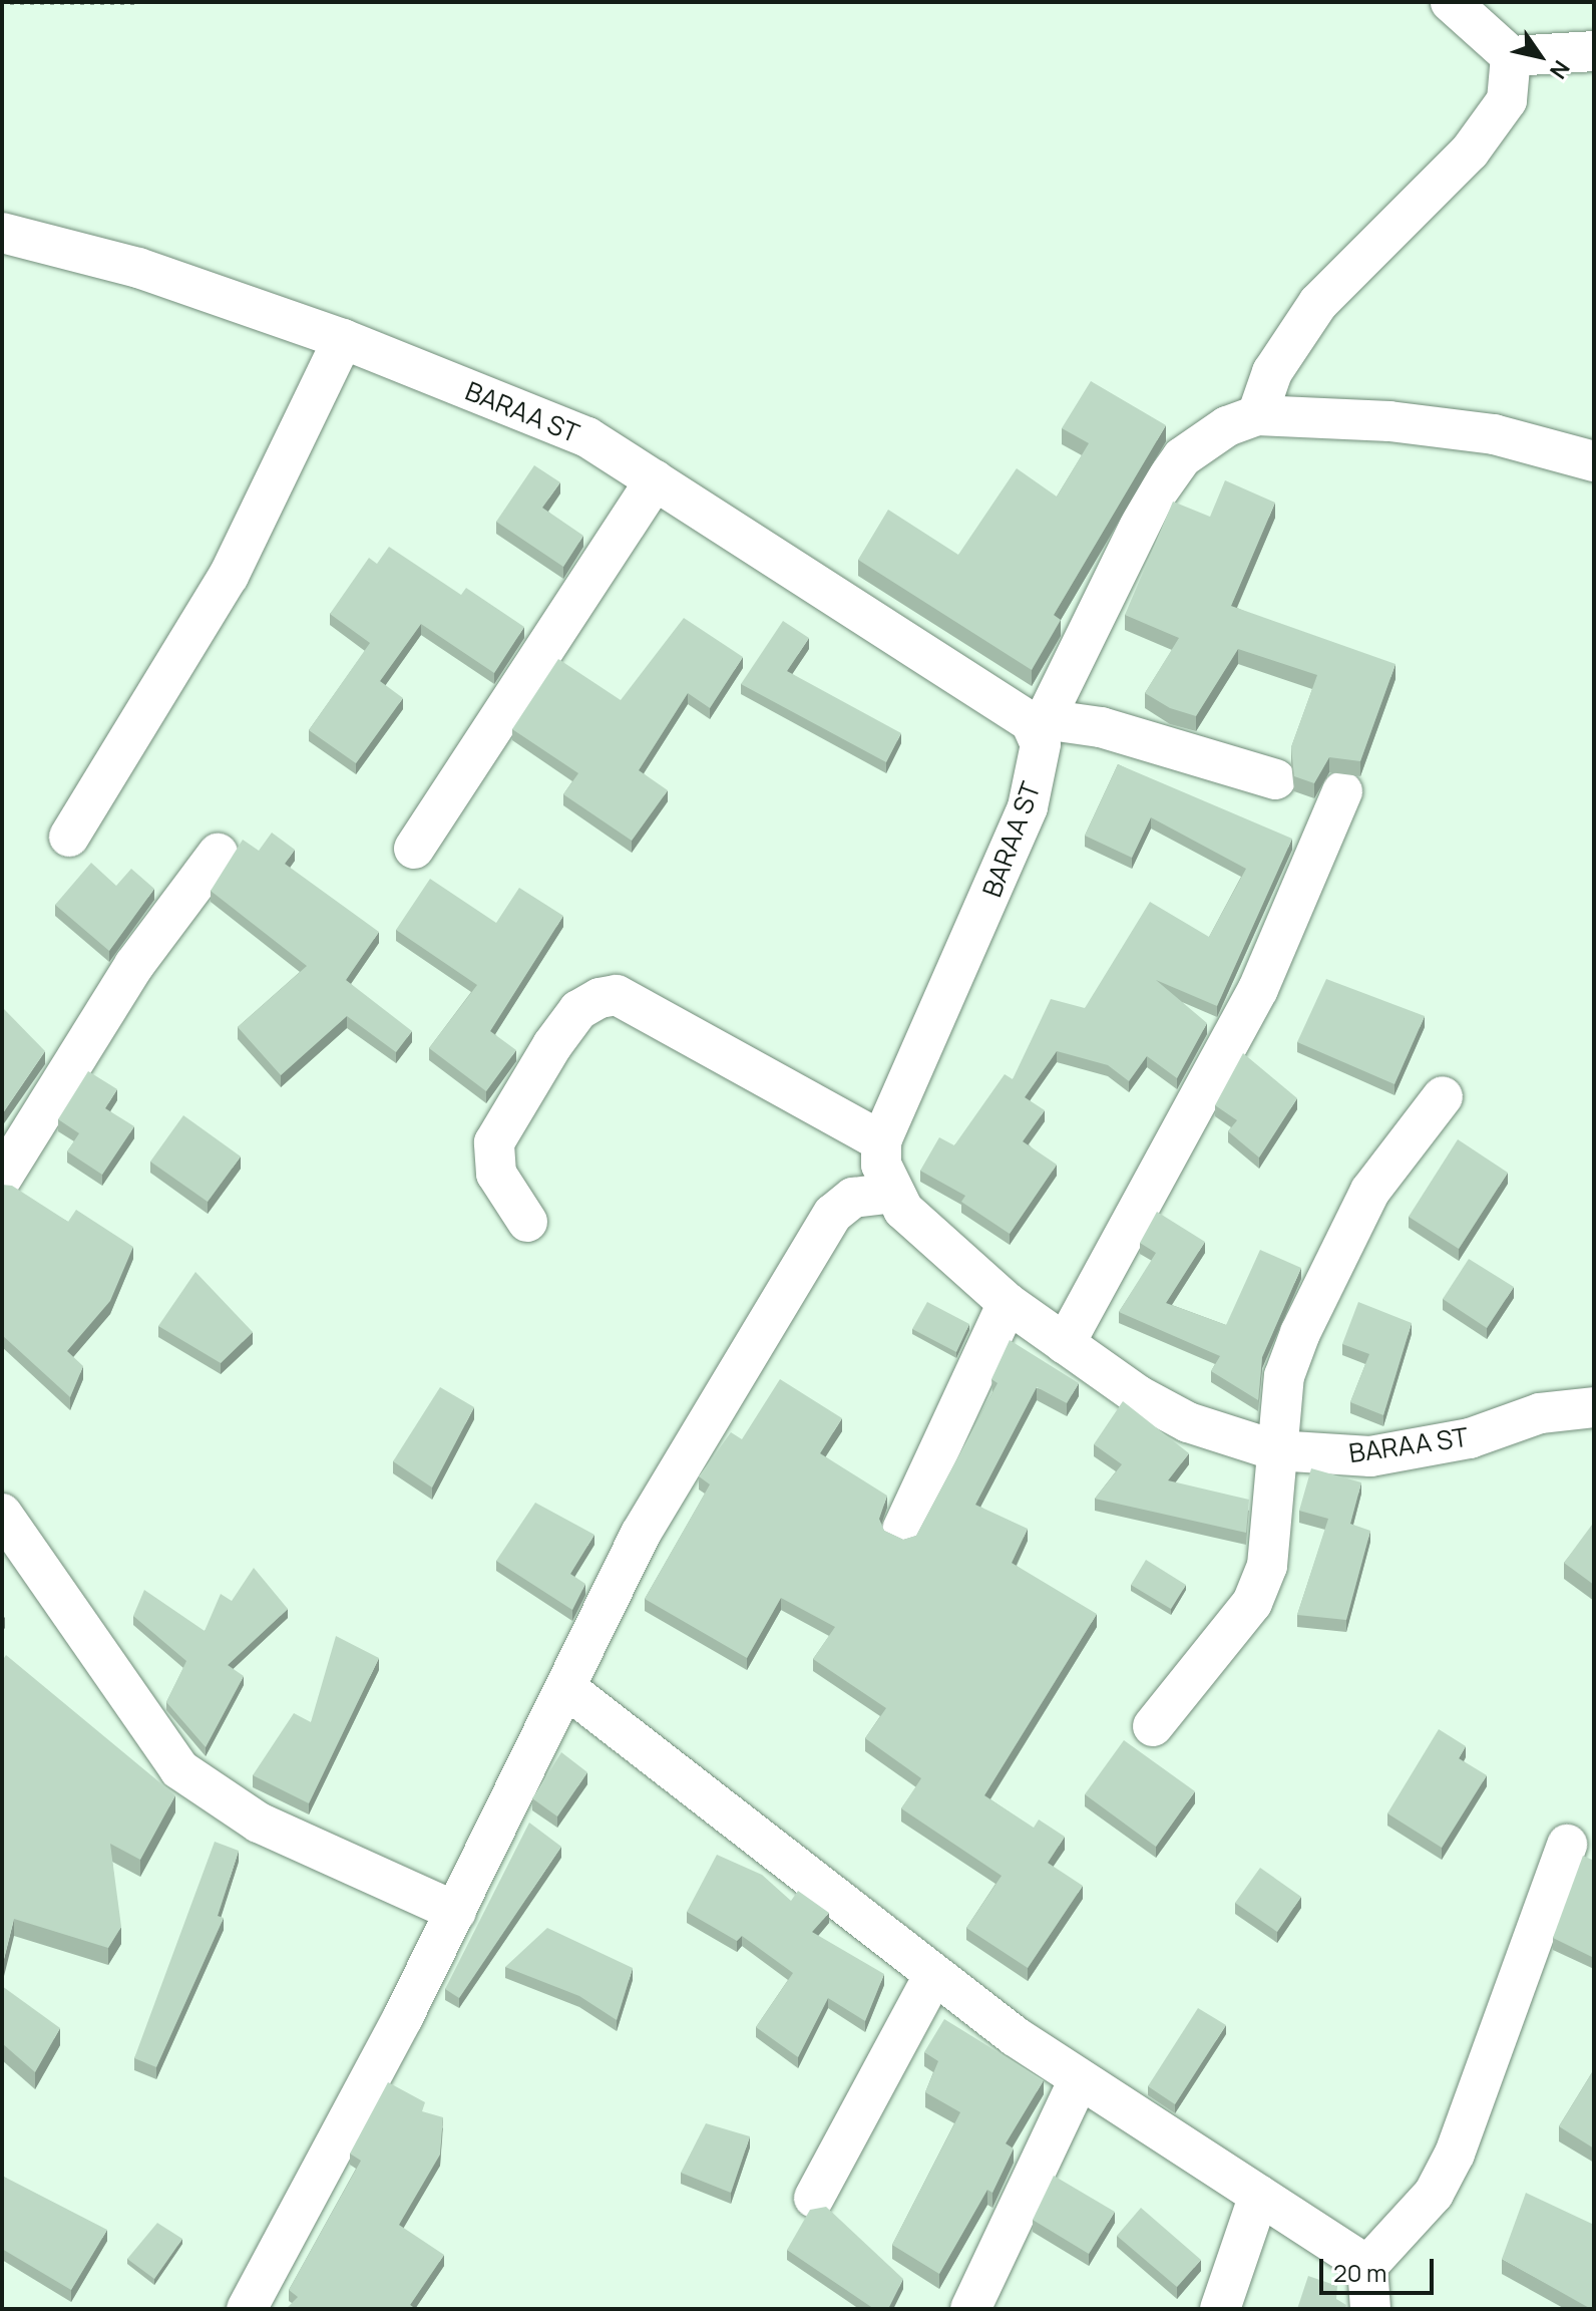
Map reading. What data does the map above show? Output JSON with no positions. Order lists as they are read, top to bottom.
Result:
{
  "streets": {
    "street": ["BARAA ST"]
  },
  "scale_bar": "20 m",
  "north": "bottom right"
}
